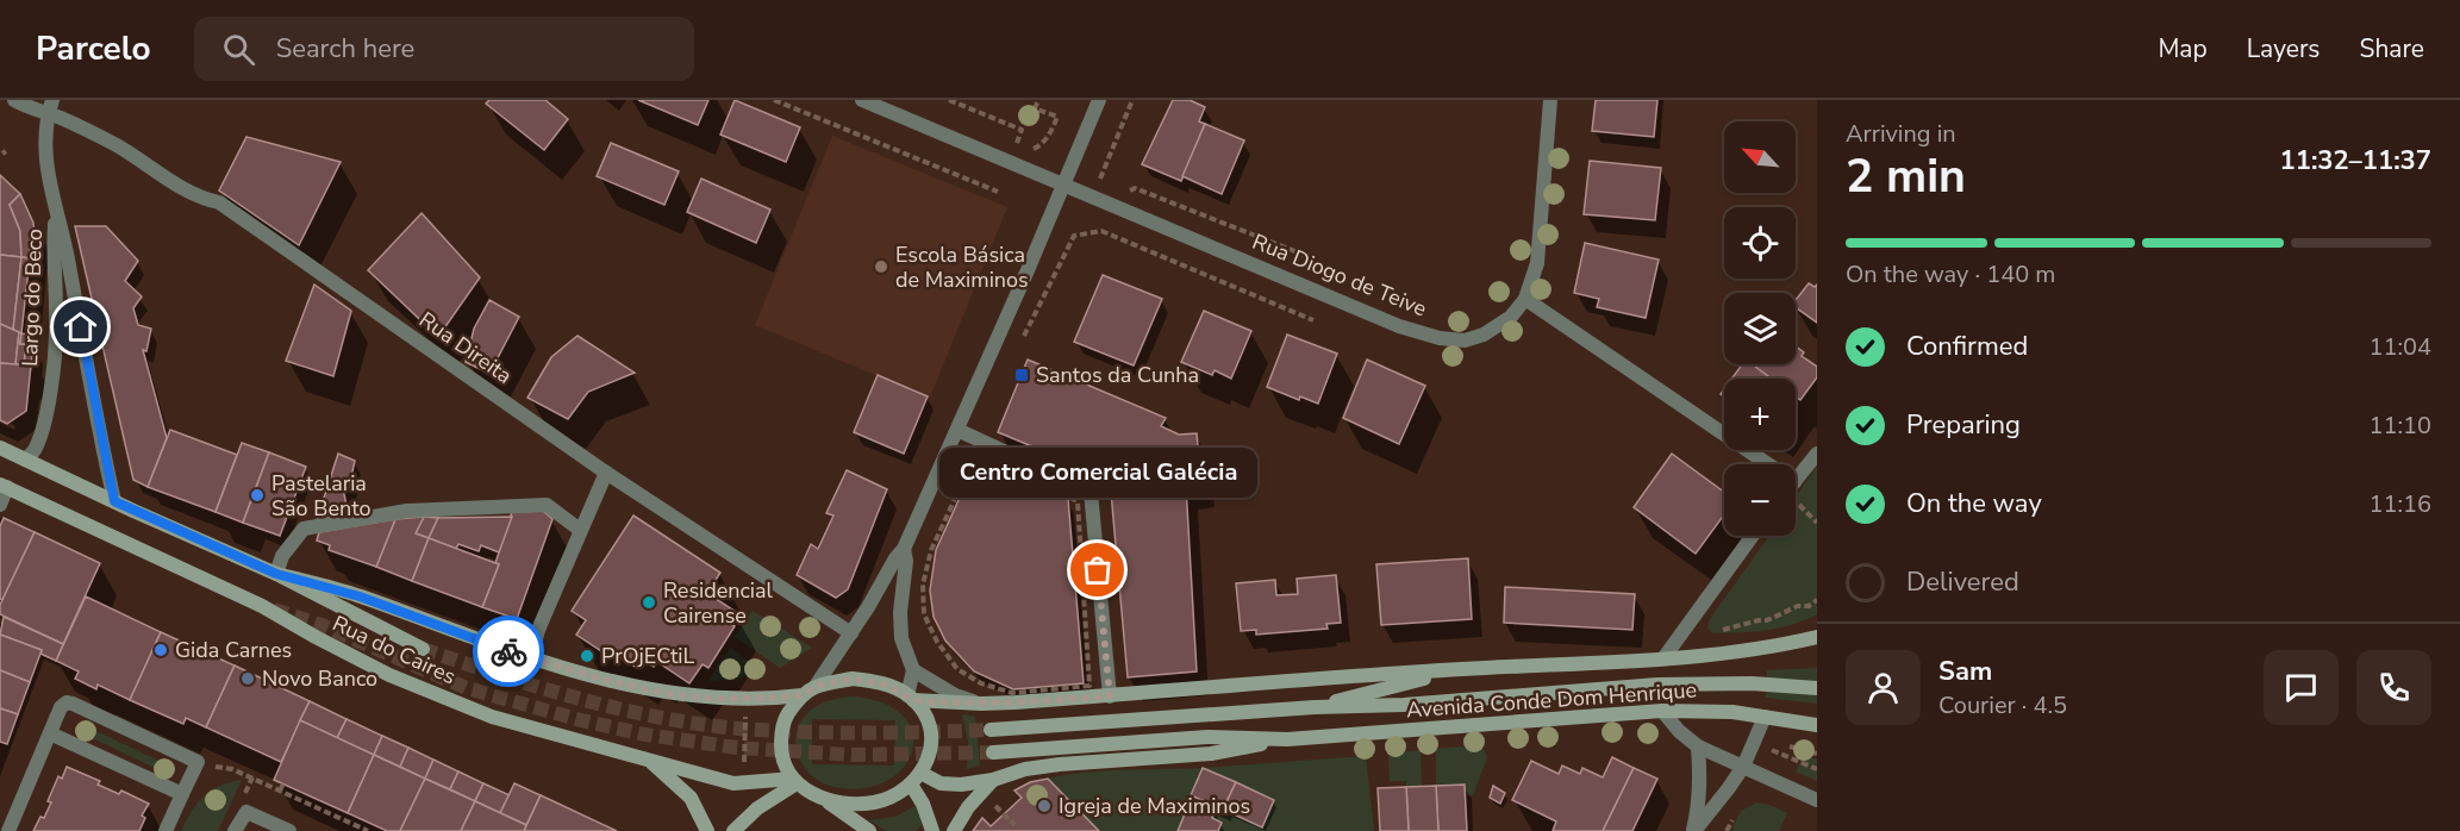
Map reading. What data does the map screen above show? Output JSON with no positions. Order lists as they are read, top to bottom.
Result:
{
  "streets": {
    "main road": ["Rua do Caires", "Avenida Conde Dom Henrique"],
    "street": ["Rua Diogo de Teive", "Largo do Beco", "Rua Direita"]
  },
  "crossings": [
    ["Largo do Beco", "Rua Direita"],
    ["Largo do Beco", "Rua do Caires"],
    ["Rua do Caires", "Avenida Conde Dom Henrique"]
  ],
  "places": {
    "other": [
      "Escola Básica de Maximinos",
      "Pastelaria São Bento",
      "Centro Comercial Galécia",
      "Residencial Cairense",
      "Gida Carnes",
      "PrOjECtiL",
      "Novo Banco",
      "Igreja de Maximinos"
    ],
    "transit": ["Santos da Cunha"]
  },
  "north": "top left",
  "page": {
    "header": "Parcelo",
    "search": "Search here",
    "nav": ["Map", "Layers", "Share"],
    "heading": ["2 min", "Arriving in", "11:32–11:37"],
    "panel": ["Sam", "Courier · 4.5"],
    "map_buttons": ["+", "−"],
    "bar": "On the way · 140 m",
    "list": [
      ["Confirmed", "11:04"],
      ["Preparing", "11:10"],
      ["On the way", "11:16"],
      "Delivered"
    ],
    "bubble": "Centro Comercial Galécia"
  }
}
